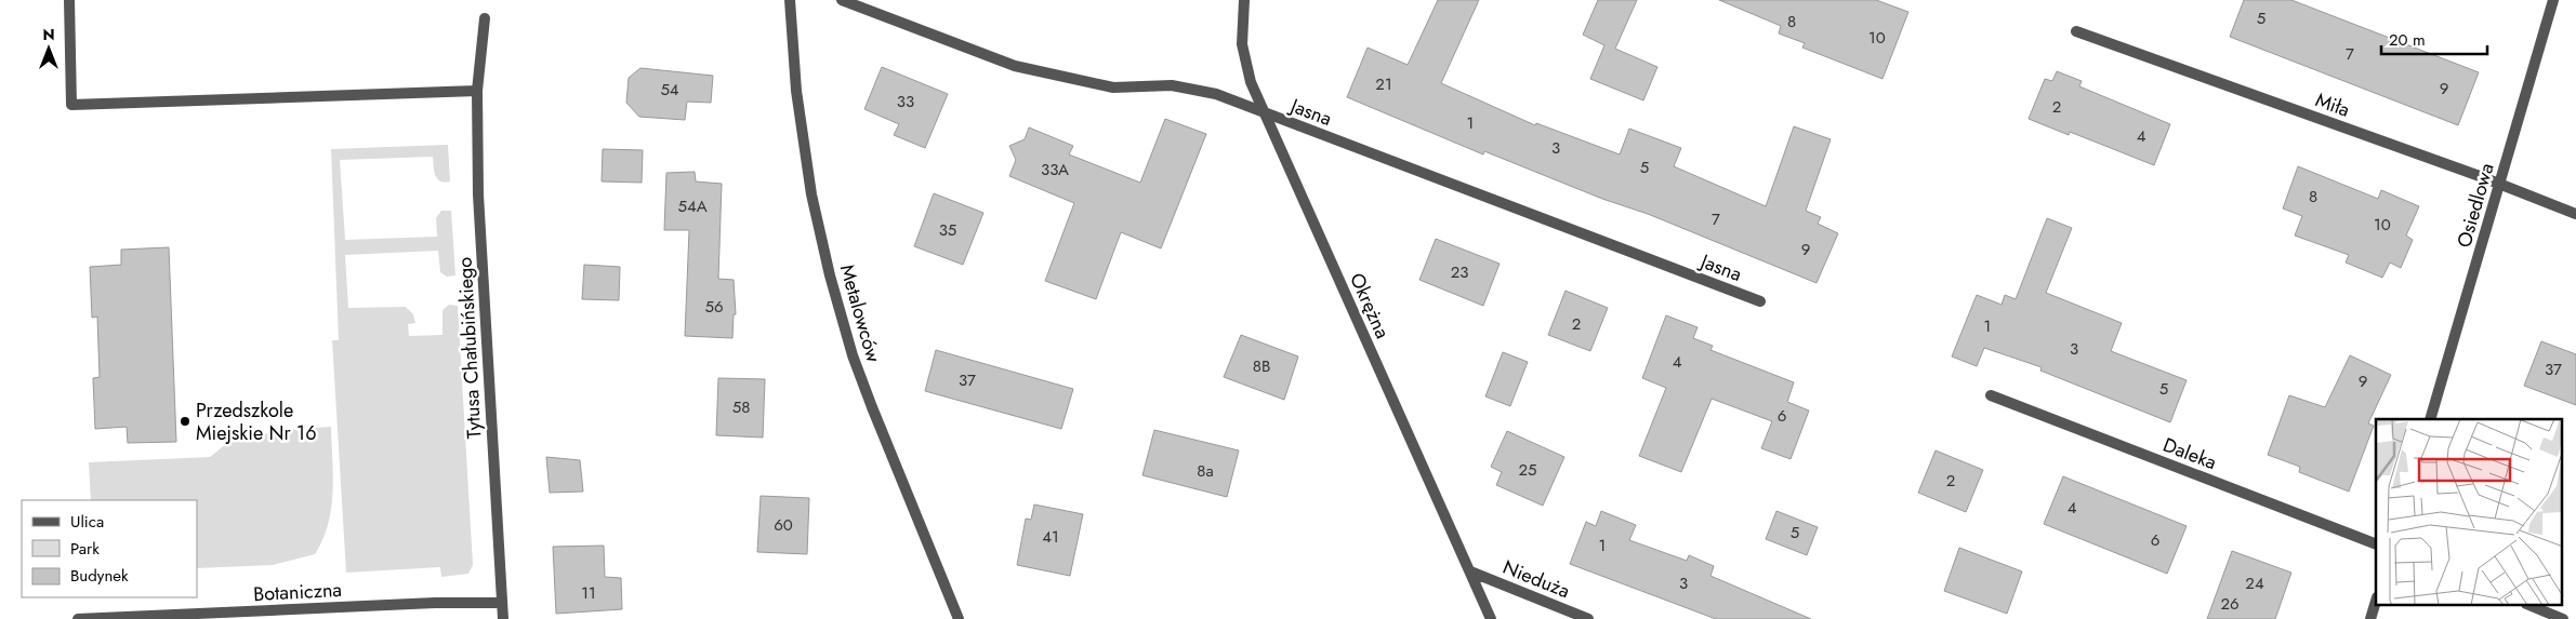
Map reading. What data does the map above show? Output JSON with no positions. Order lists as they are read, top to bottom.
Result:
{
  "streets": {
    "street": [
      "Miła",
      "Jasna",
      "Osiedlowa",
      "Okrężna",
      "Metalowców",
      "Tytusa Chałubińskiego",
      "Daleka",
      "Nieduża",
      "Botaniczna"
    ]
  },
  "crossings": [
    ["Miła", "Osiedlowa"],
    ["Jasna", "Okrężna"],
    ["Okrężna", "Nieduża"],
    ["Tytusa Chałubińskiego", "Botaniczna"]
  ],
  "places": ["Przedszkole Miejskie Nr 16"],
  "house_numbers": [
    "5",
    "8",
    "10",
    "7",
    "21",
    "9",
    "54",
    "33",
    "2",
    "1",
    "4",
    "3",
    "5",
    "33A",
    "8",
    "54A",
    "7",
    "10",
    "35",
    "9",
    "23",
    "56",
    "2",
    "1",
    "3",
    "4",
    "8B",
    "37",
    "37",
    "9",
    "5",
    "58",
    "6",
    "25",
    "8a",
    "2",
    "4",
    "60",
    "5",
    "41",
    "6",
    "1",
    "3",
    "24",
    "11",
    "26"
  ],
  "legend": ["Ulica", "Park", "Budynek"],
  "scale_bar": "20 m",
  "north": "top"
}
